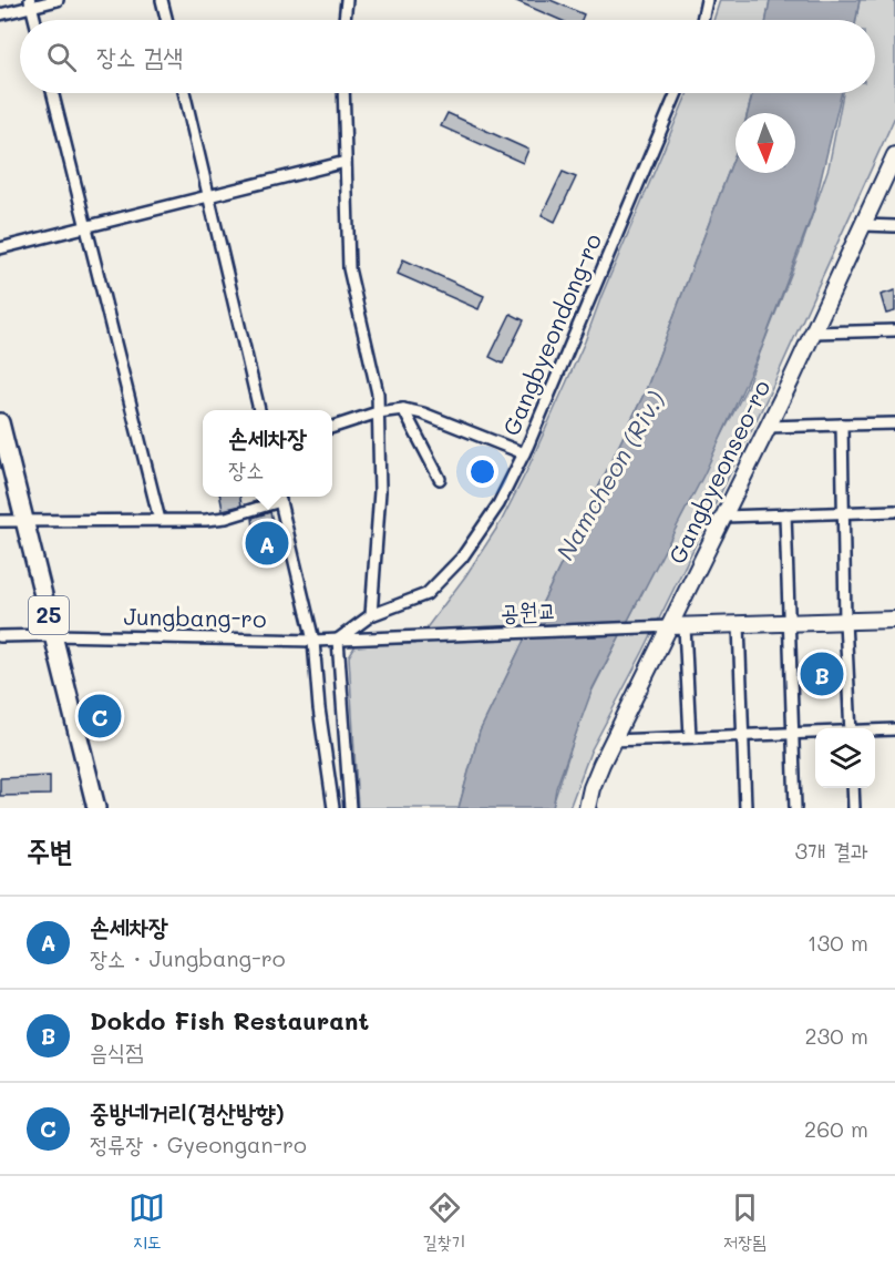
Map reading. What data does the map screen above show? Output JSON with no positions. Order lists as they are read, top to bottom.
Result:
{
  "streets": {
    "main road": ["25"],
    "street": [
      "Gangbyeondong-ro",
      "Gangbyeonseo-ro",
      "공원교",
      "Jungbang-ro"
    ]
  },
  "crossings": [
    ["Gangbyeondong-ro", "Jungbang-ro"],
    ["Gangbyeonseo-ro", "공원교"],
    ["공원교", "Jungbang-ro"],
    ["25", "Jungbang-ro"]
  ],
  "water": ["Namcheon (Riv.)"],
  "north": "bottom",
  "page": {
    "search": "장소 검색",
    "popup": ["손세차장", "장소"],
    "pins": ["A", "B", "C"],
    "heading": ["주변", "3개 결과"],
    "list": [
      {
        "mark": "A",
        "name": "손세차장",
        "note": "장소 · Jungbang-ro",
        "value": "130 m"
      },
      {
        "mark": "B",
        "name": "Dokdo Fish Restaurant",
        "note": "음식점",
        "value": "230 m"
      },
      {
        "mark": "C",
        "name": "중방네거리(경산방향)",
        "note": "정류장 · Gyeongan-ro",
        "value": "260 m"
      }
    ],
    "nav": ["지도", "길찾기", "저장됨"]
  }
}
